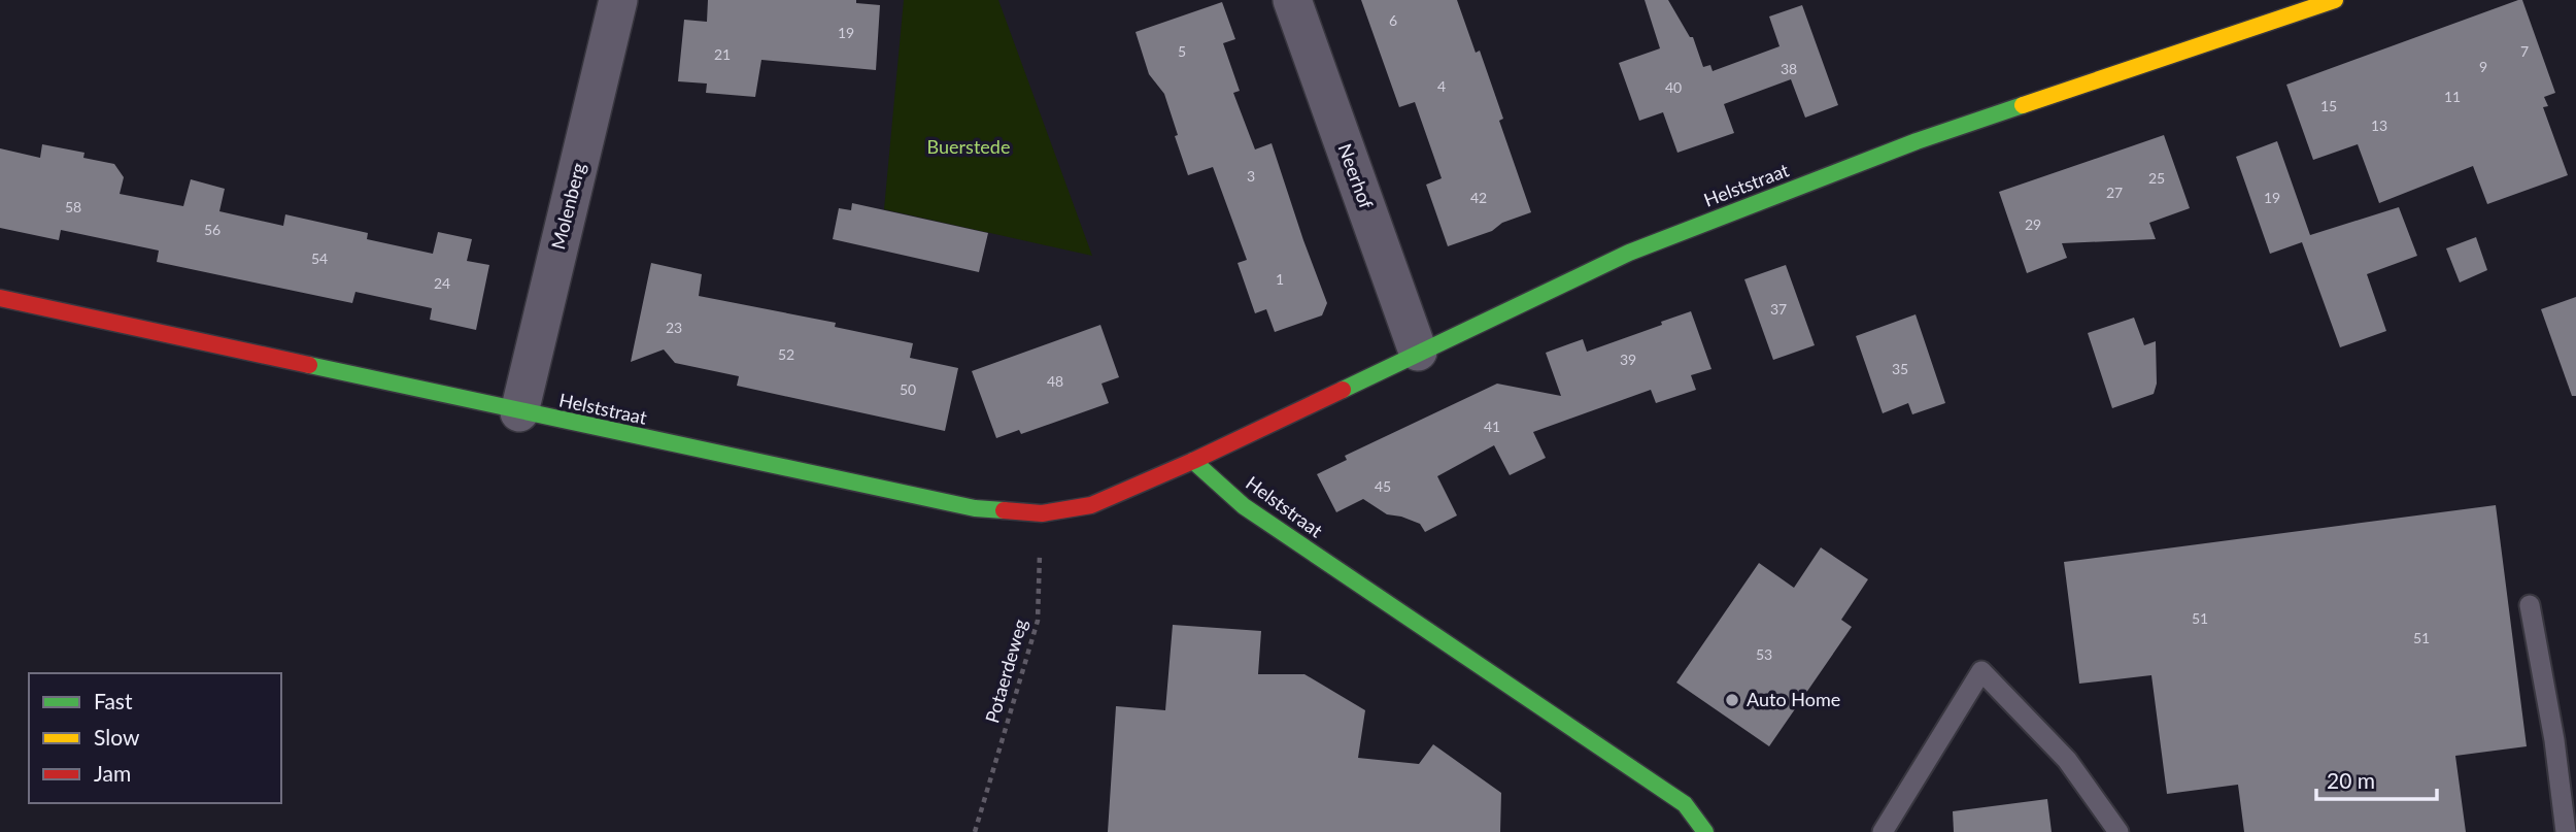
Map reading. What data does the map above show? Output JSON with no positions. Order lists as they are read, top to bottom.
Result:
{
  "streets": {
    "street": ["Neerhof", "Helststraat", "Molenberg"],
    "path": ["Potaerdeweg"]
  },
  "crossings": [
    ["Neerhof", "Helststraat"],
    ["Helststraat", "Molenberg"],
    ["Helststraat", "Potaerdeweg"]
  ],
  "parks": ["Buerstede"],
  "places": ["Auto Home"],
  "house_numbers": [
    "6",
    "19",
    "5",
    "7",
    "21",
    "9",
    "38",
    "4",
    "40",
    "11",
    "15",
    "13",
    "3",
    "25",
    "27",
    "42",
    "19",
    "58",
    "29",
    "56",
    "54",
    "1",
    "24",
    "37",
    "23",
    "52",
    "39",
    "35",
    "48",
    "50",
    "41",
    "45",
    "51",
    "51",
    "53"
  ],
  "legend": ["Fast", "Slow", "Jam"],
  "scale_bar": "20 m"
}
